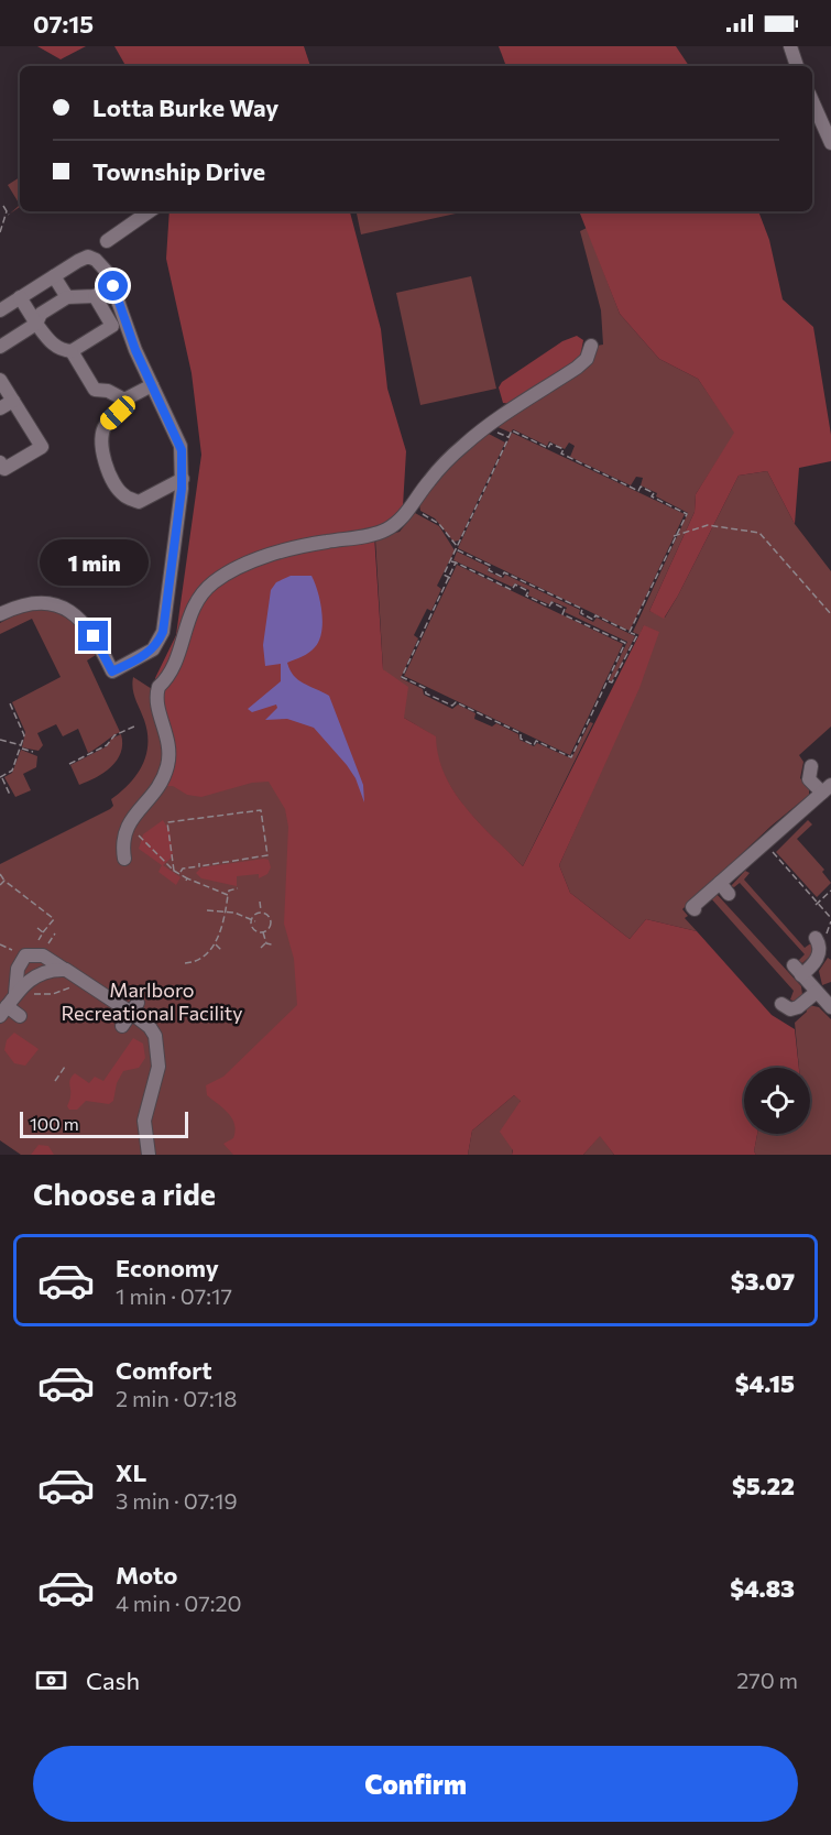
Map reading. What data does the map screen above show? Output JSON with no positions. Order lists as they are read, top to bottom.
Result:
{
  "parks": ["Marlboro Recreational Facility"],
  "scale_bar": "100 m",
  "page": {
    "status": "07:15",
    "banner": ["Lotta Burke Way", "Township Drive"],
    "bubble": "1 min",
    "scale": "100 m",
    "heading": "Choose a ride",
    "list": [
      {
        "name": "Economy",
        "note": "1 min · 07:17",
        "value": "$3.07"
      },
      {
        "name": "Comfort",
        "note": "2 min · 07:18",
        "value": "$4.15"
      },
      {
        "name": "XL",
        "note": "3 min · 07:19",
        "value": "$5.22"
      },
      {
        "name": "Moto",
        "note": "4 min · 07:20",
        "value": "$4.83"
      }
    ],
    "pay": ["Cash", "270 m"],
    "buttons": "Confirm"
  }
}
